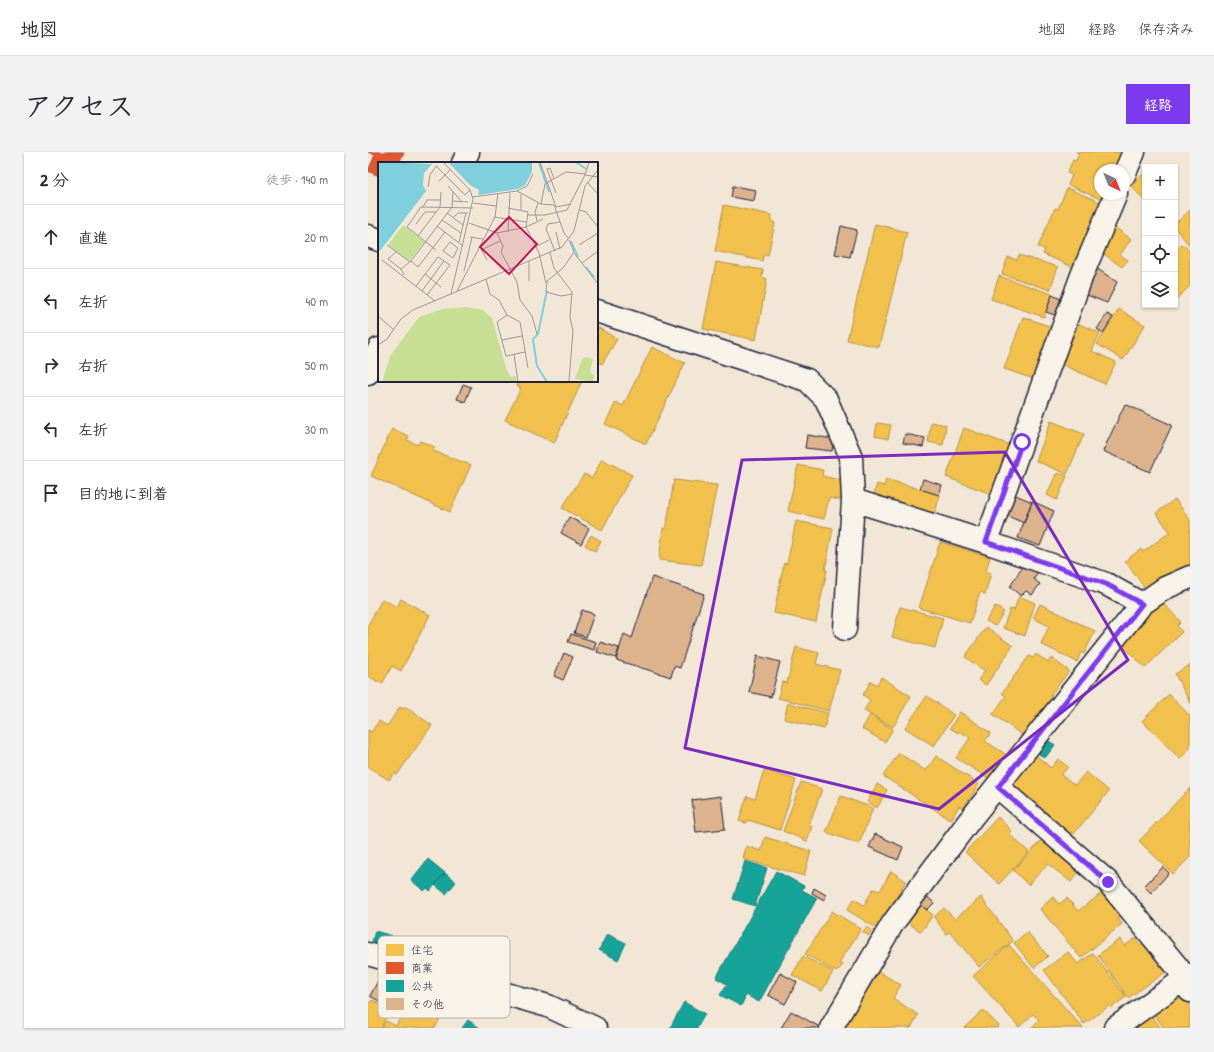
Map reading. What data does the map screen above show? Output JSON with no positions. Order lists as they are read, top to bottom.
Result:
{
  "legend": [
    "住宅",
    "商業",
    "公共",
    "その他"
  ],
  "north": "bottom right",
  "page": {
    "header": "地図",
    "nav": ["地図", "経路", "保存済み"],
    "title": "アクセス",
    "buttons": "経路",
    "heading": ["2 分", "徒歩 · 140 m"],
    "map_buttons": ["+", "−"],
    "list": [
      ["直進", "20 m"],
      ["左折", "40 m"],
      ["右折", "50 m"],
      ["左折", "30 m"],
      "目的地に到着"
    ]
  }
}
